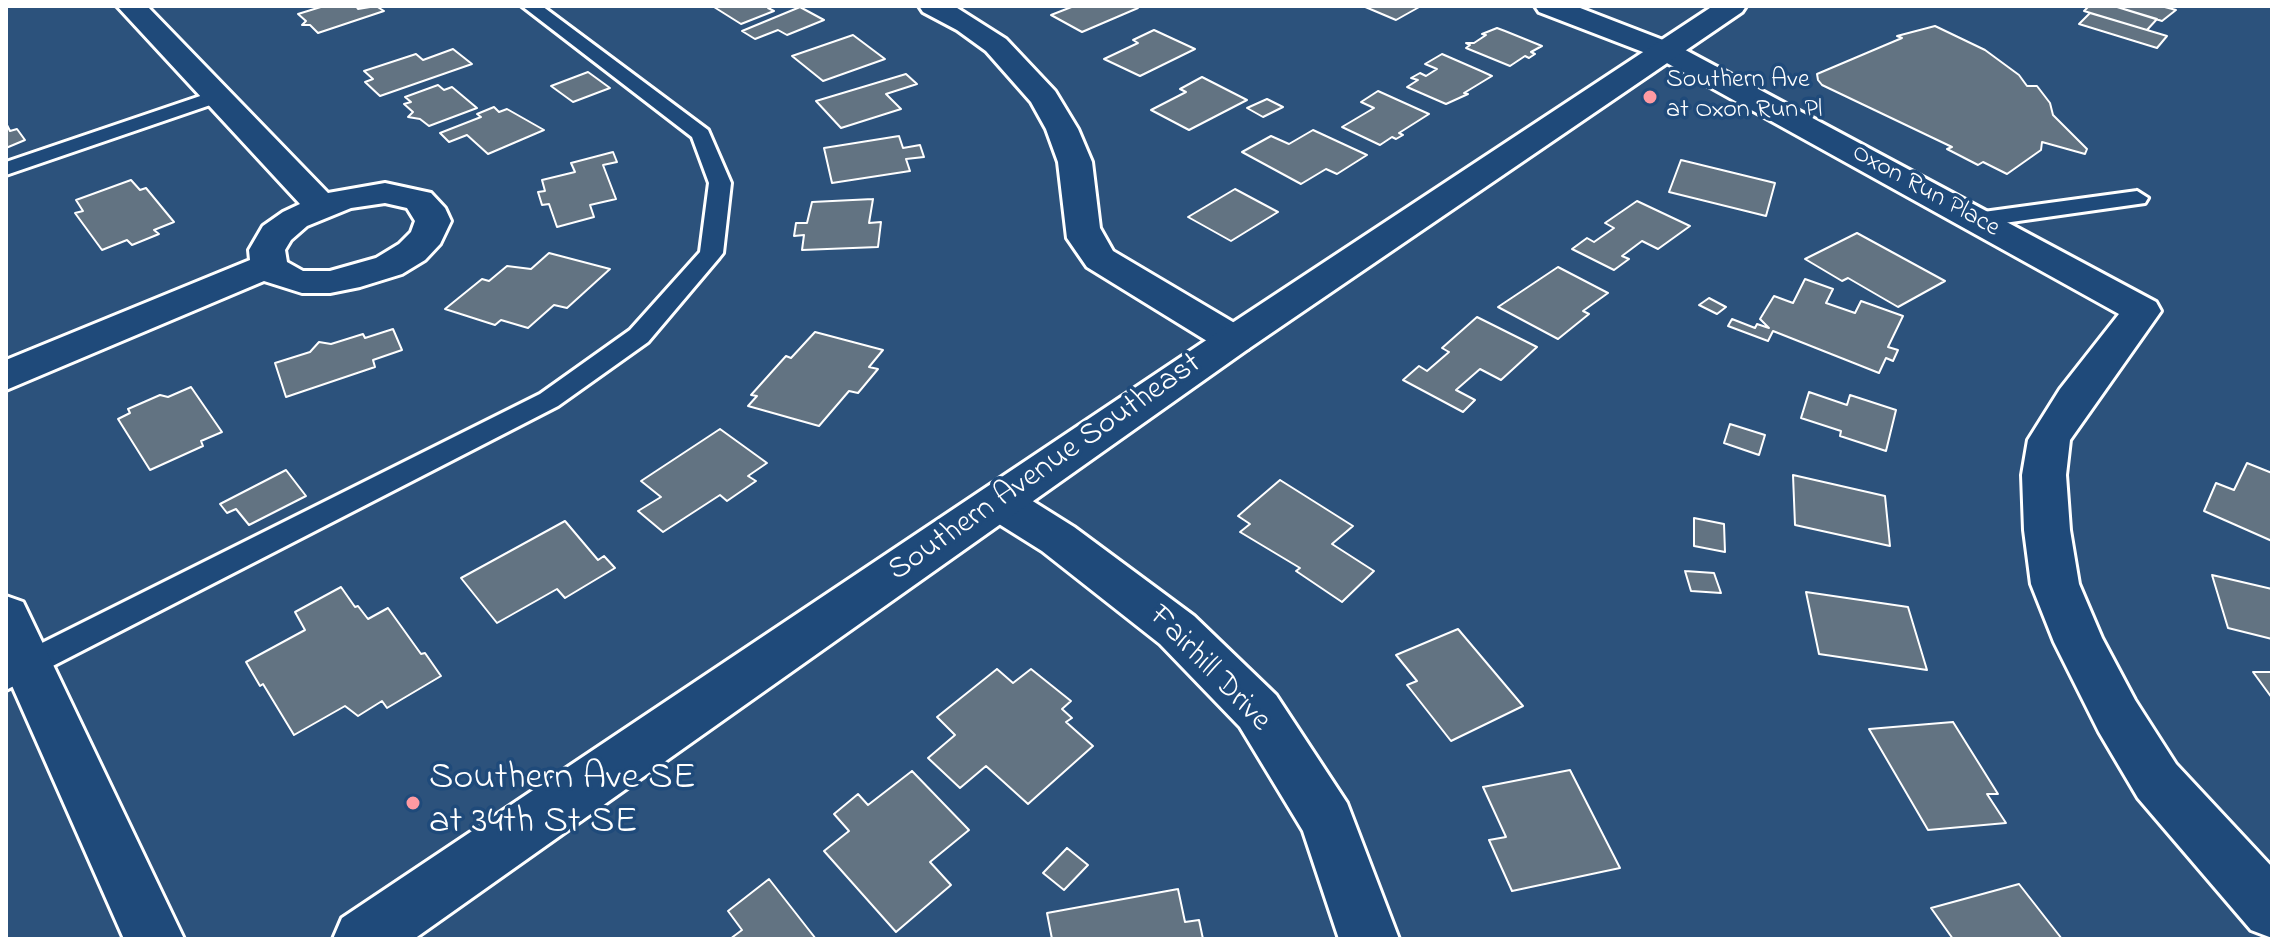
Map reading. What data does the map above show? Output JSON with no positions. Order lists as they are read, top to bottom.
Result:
{
  "streets": {
    "street": ["Oxon Run Place", "Southern Avenue Southeast", "Fairhill Drive"]
  },
  "crossings": [
    ["Oxon Run Place", "Southern Avenue Southeast"],
    ["Southern Avenue Southeast", "Fairhill Drive"]
  ],
  "places": ["Southern Ave at Oxon Run Pl", "Southern Ave SE at 34th St SE"]
}
